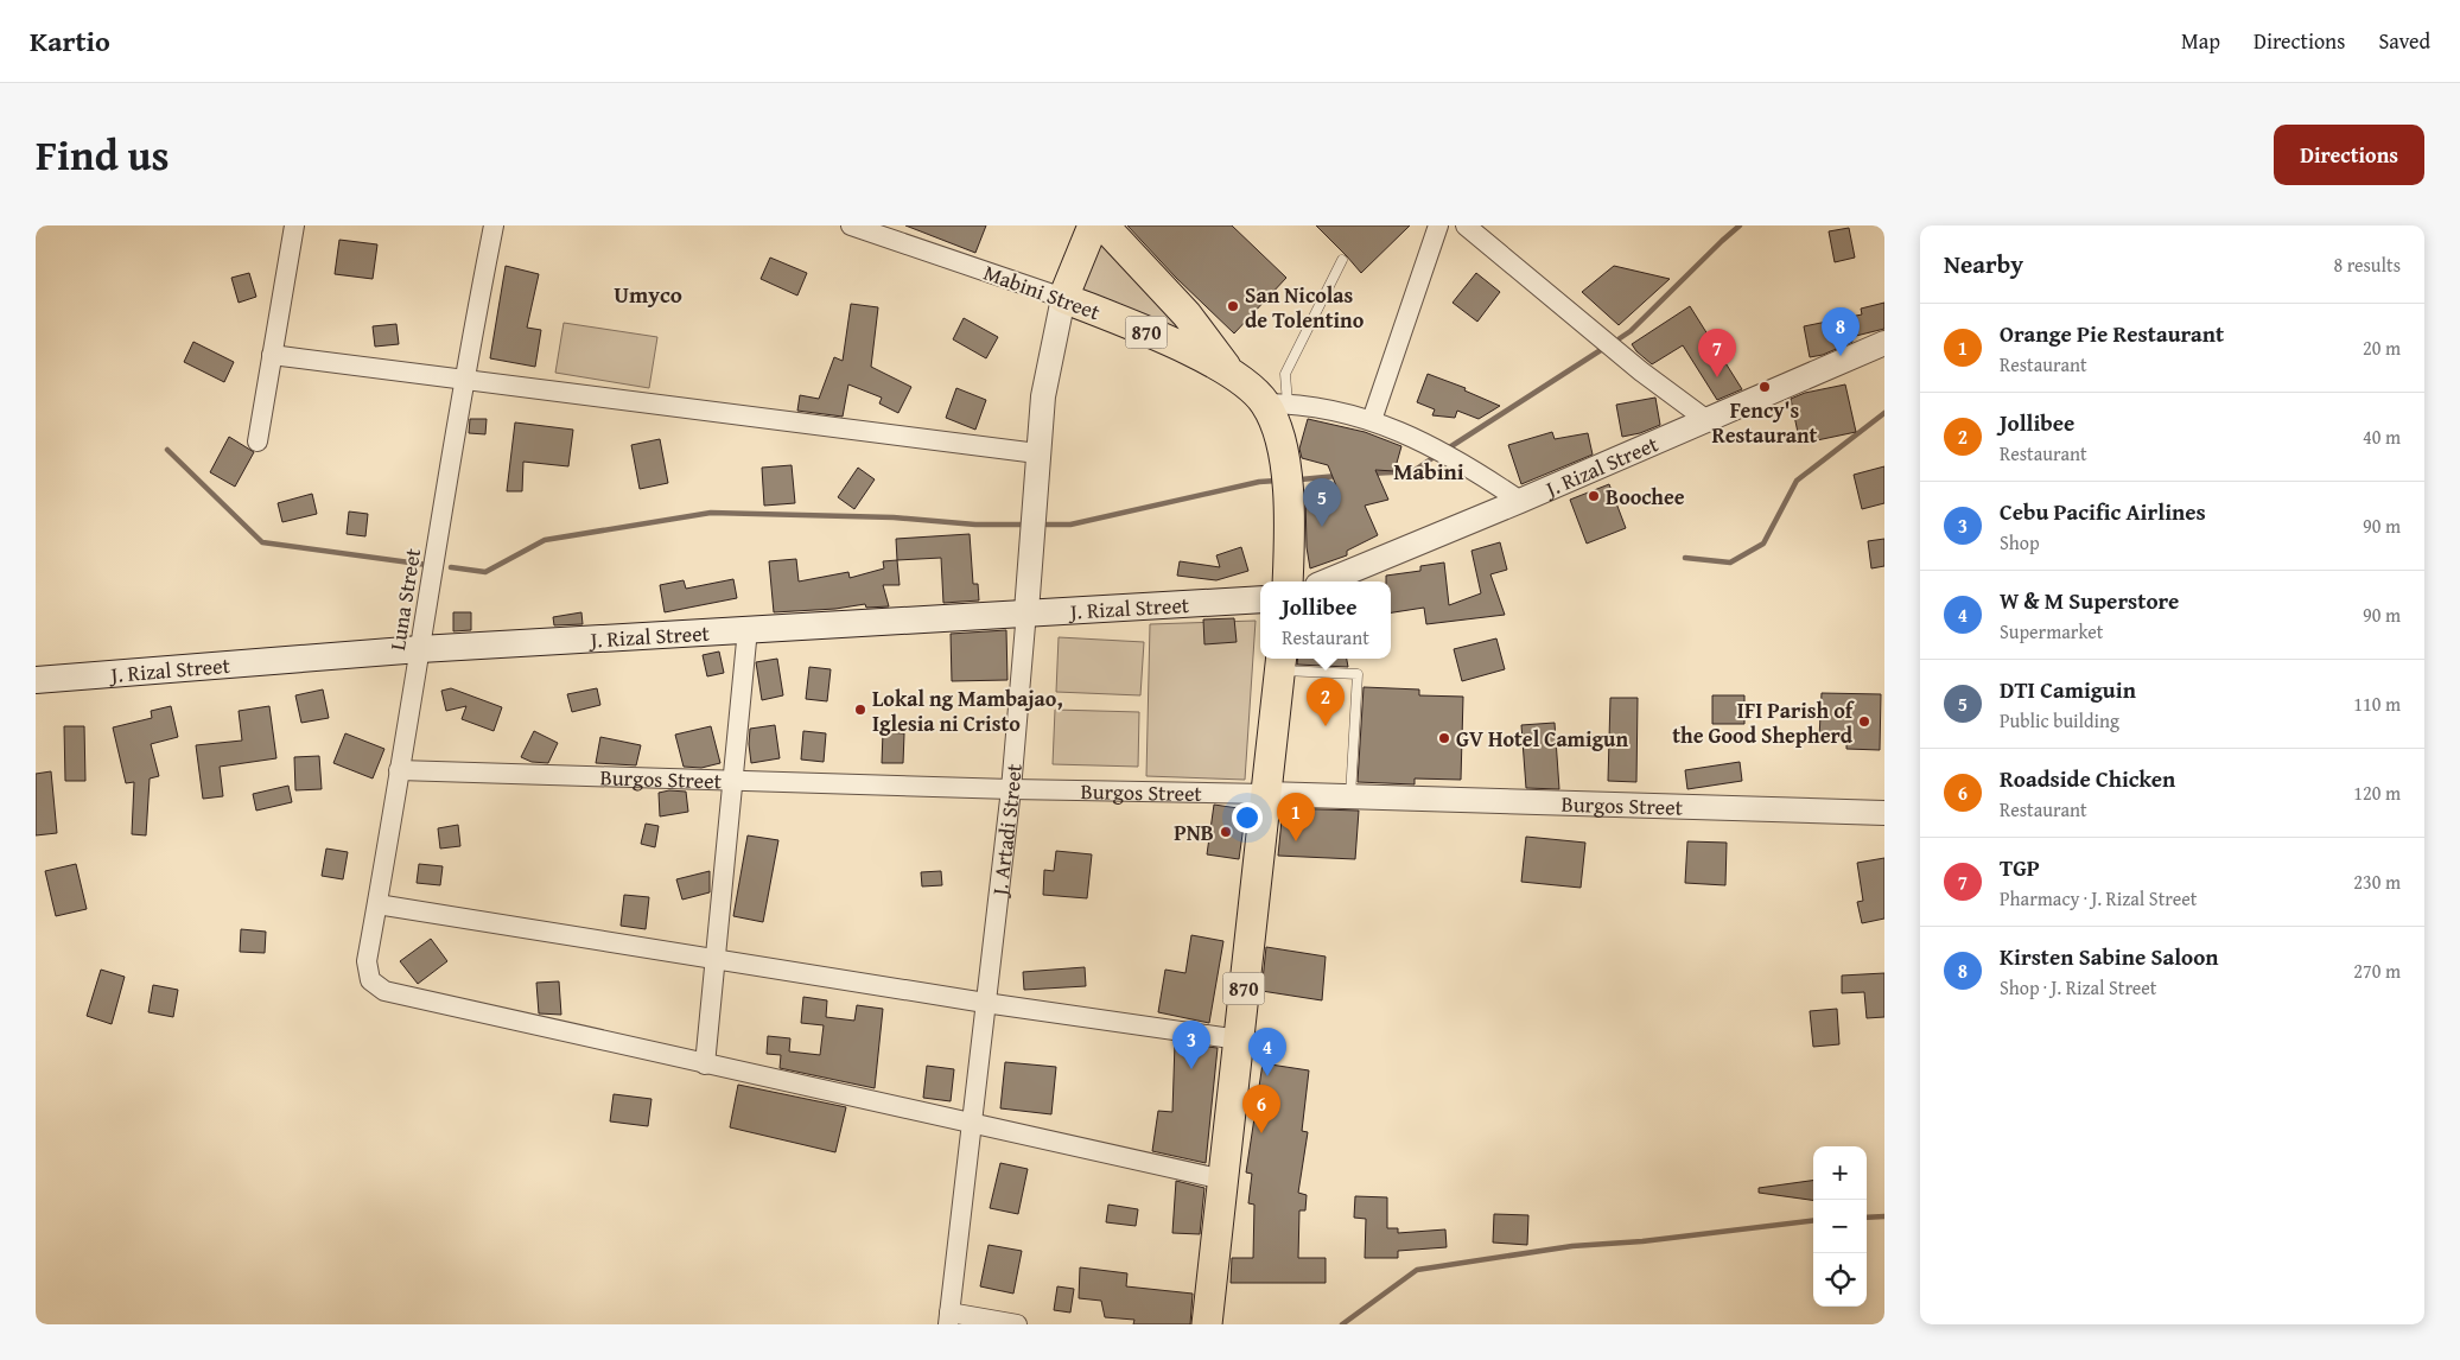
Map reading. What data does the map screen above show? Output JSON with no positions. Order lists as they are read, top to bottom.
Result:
{
  "streets": {
    "main road": ["Mabini Street", "870", "J. Rizal Street"],
    "street": ["Luna Street", "Burgos Street", "J. Artadi Street"]
  },
  "crossings": [
    ["Mabini Street", "870"],
    ["Mabini Street", "J. Artadi Street"],
    ["870", "Burgos Street"],
    ["J. Rizal Street", "Luna Street"],
    ["J. Rizal Street", "J. Artadi Street"],
    ["Luna Street", "Burgos Street"],
    ["Burgos Street", "J. Artadi Street"]
  ],
  "districts": ["Umyco", "Mabini"],
  "places": [
    "San Nicolas de Tolentino",
    "Fency's Restaurant",
    "Boochee",
    "Lokal ng Mambajao, Iglesia ni Cristo",
    "IFI Parish of the Good Shepherd",
    "GV Hotel Camigun",
    "PNB"
  ],
  "page": {
    "header": "Kartio",
    "nav": ["Map", "Directions", "Saved"],
    "title": "Find us",
    "buttons": "Directions",
    "heading": ["Nearby", "8 results"],
    "list": [
      {
        "mark": "1",
        "name": "Orange Pie Restaurant",
        "note": "Restaurant",
        "value": "20 m"
      },
      {
        "mark": "2",
        "name": "Jollibee",
        "note": "Restaurant",
        "value": "40 m"
      },
      {
        "mark": "3",
        "name": "Cebu Pacific Airlines",
        "note": "Shop",
        "value": "90 m"
      },
      {
        "mark": "4",
        "name": "W & M Superstore",
        "note": "Supermarket",
        "value": "90 m"
      },
      {
        "mark": "5",
        "name": "DTI Camiguin",
        "note": "Public building",
        "value": "110 m"
      },
      {
        "mark": "6",
        "name": "Roadside Chicken",
        "note": "Restaurant",
        "value": "120 m"
      },
      {
        "mark": "7",
        "name": "TGP",
        "note": "Pharmacy · J. Rizal Street",
        "value": "230 m"
      },
      {
        "mark": "8",
        "name": "Kirsten Sabine Saloon",
        "note": "Shop · J. Rizal Street",
        "value": "270 m"
      }
    ],
    "pins": [
      "8",
      "7",
      "5",
      "2",
      "1",
      "3",
      "4",
      "6"
    ],
    "popup": ["Jollibee", "Restaurant"],
    "map_buttons": ["+", "−"]
  }
}
